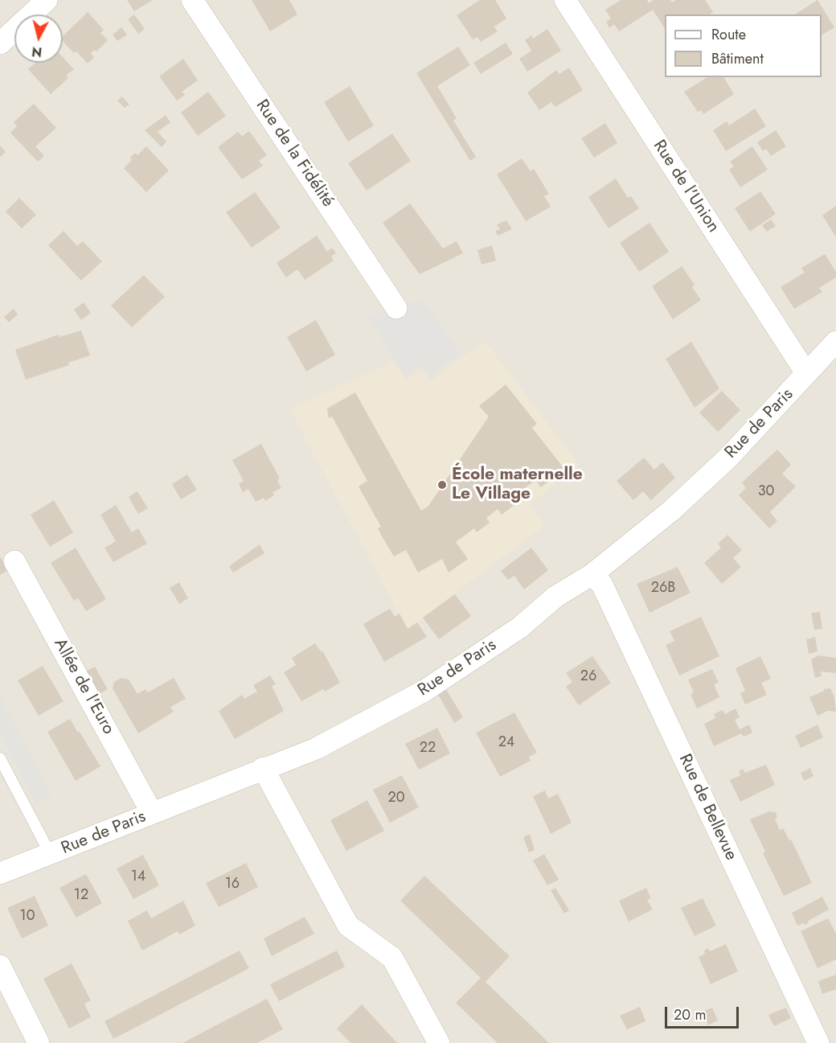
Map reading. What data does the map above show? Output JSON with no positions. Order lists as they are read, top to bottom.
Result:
{
  "streets": {
    "street": [
      "Rue de la Fidélité",
      "Rue de l'Union",
      "Rue de Paris",
      "Allée de l'Euro",
      "Rue de Bellevue"
    ]
  },
  "crossings": [
    ["Rue de l'Union", "Rue de Paris"],
    ["Rue de Paris", "Allée de l'Euro"],
    ["Rue de Paris", "Rue de Bellevue"]
  ],
  "places": ["École maternelle Le Village"],
  "house_numbers": [
    "30",
    "26B",
    "26",
    "24",
    "22",
    "20",
    "14",
    "16",
    "12",
    "10"
  ],
  "legend": ["Route", "Bâtiment"],
  "scale_bar": "20 m",
  "north": "bottom"
}
